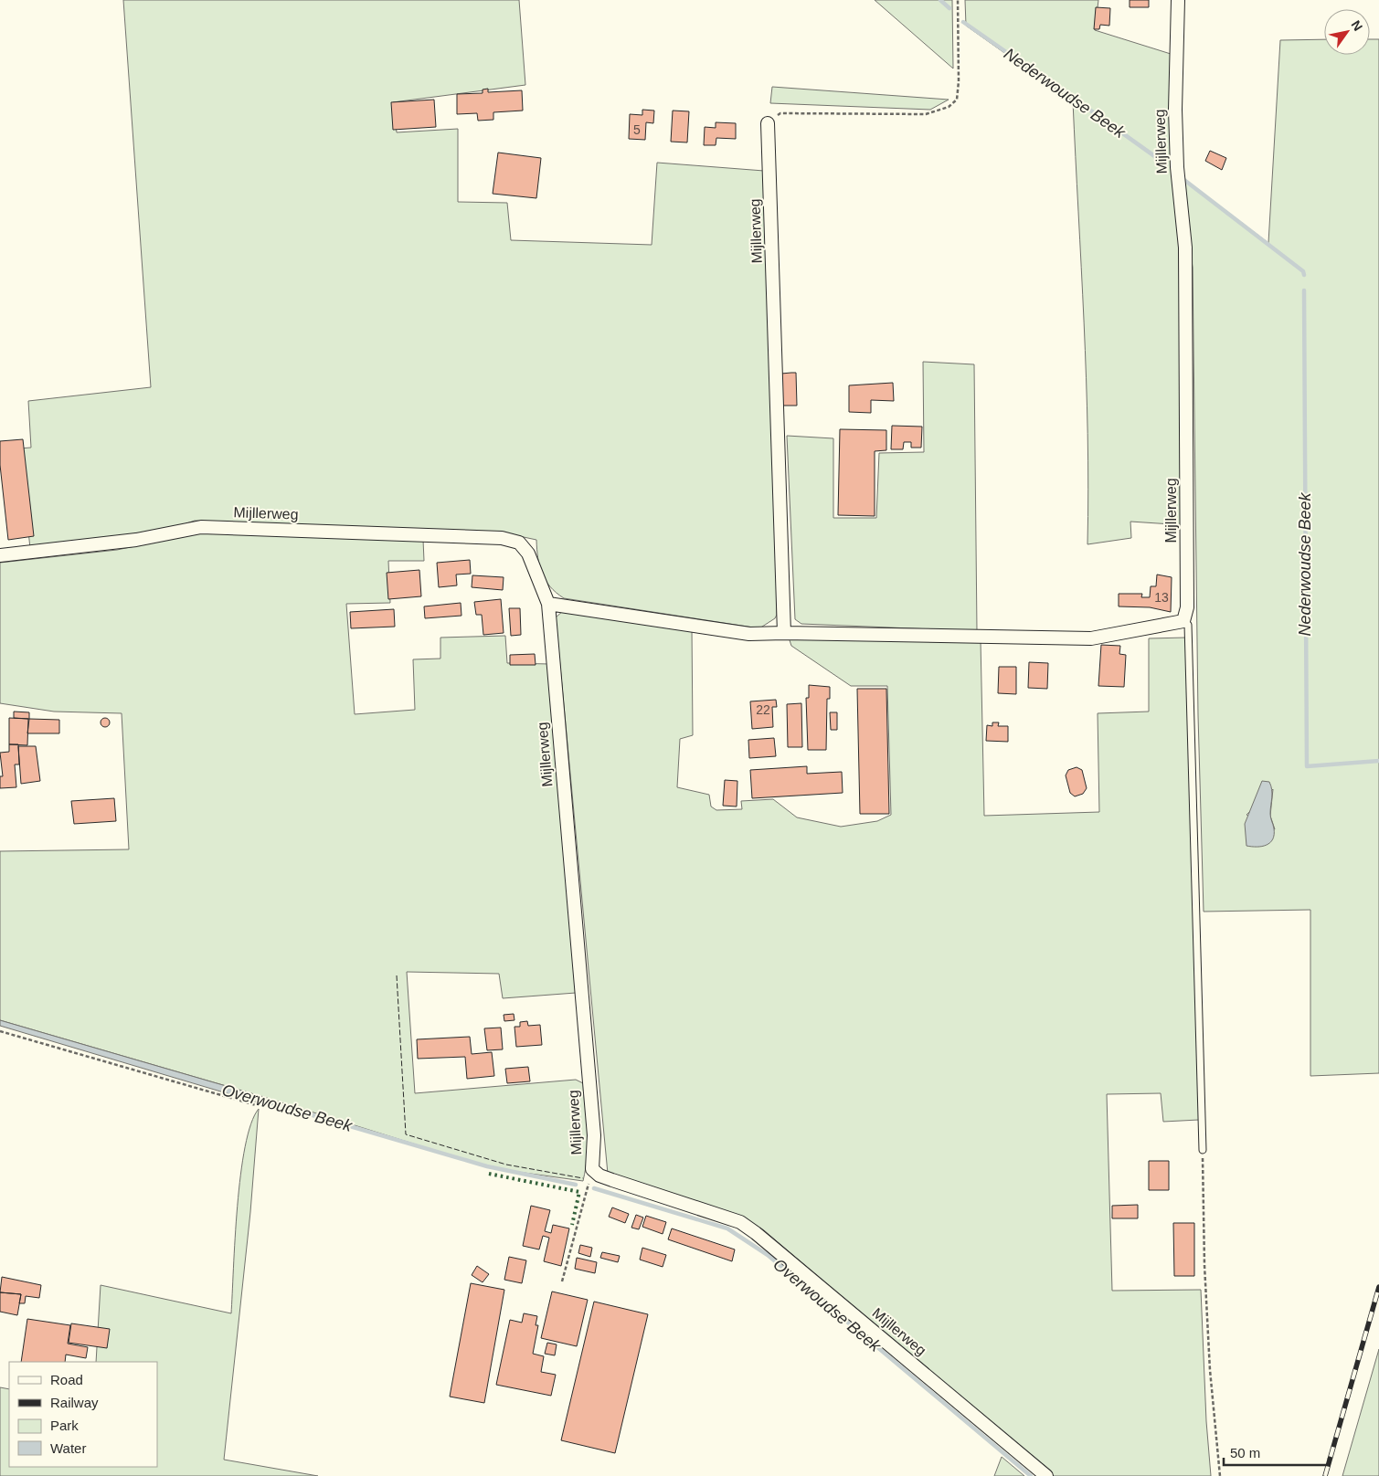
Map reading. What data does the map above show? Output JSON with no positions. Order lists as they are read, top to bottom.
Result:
{
  "streets": {
    "street": ["Mijllerweg"]
  },
  "water": ["Nederwoudse Beek", "Overwoudse Beek"],
  "house_numbers": ["5", "13", "22"],
  "legend": [
    "Road",
    "Railway",
    "Park",
    "Water"
  ],
  "scale_bar": "50 m",
  "north": "top right"
}
